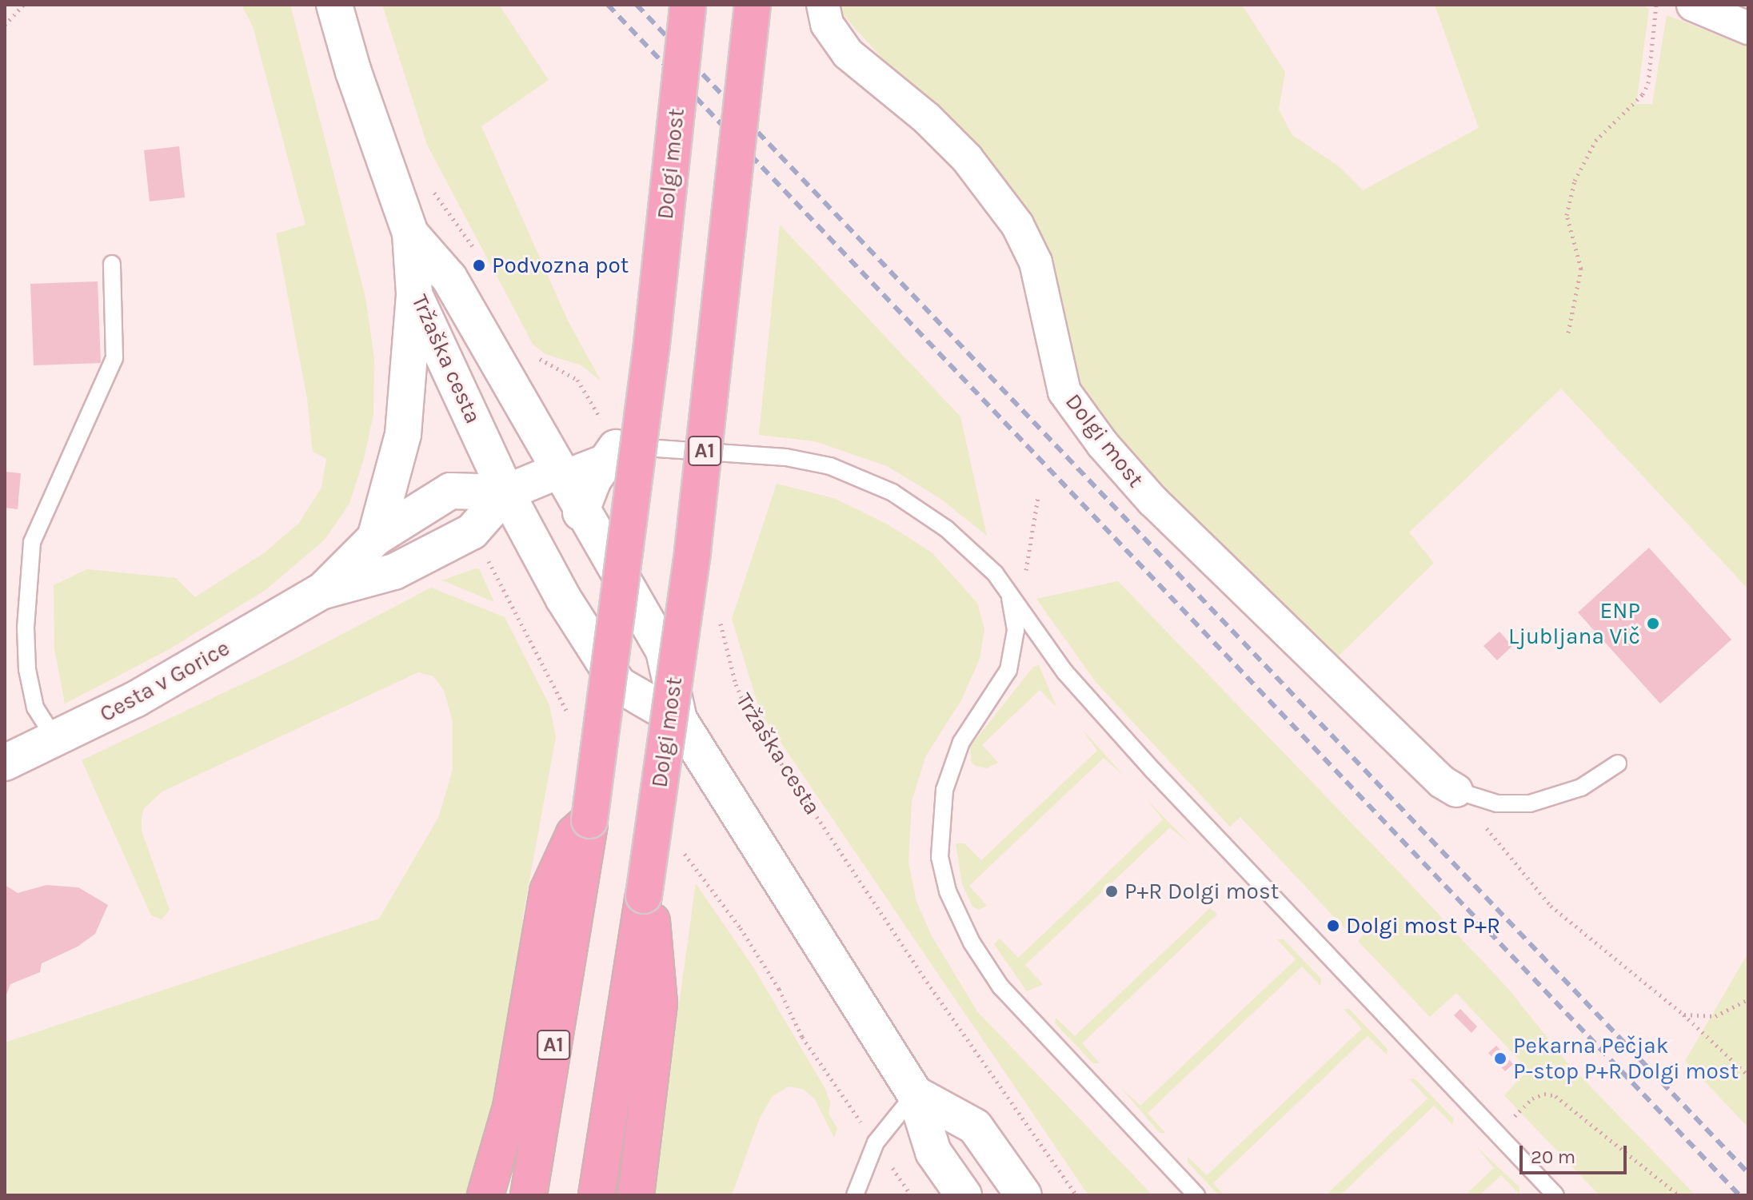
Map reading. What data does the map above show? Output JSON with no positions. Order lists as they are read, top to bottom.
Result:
{
  "streets": {
    "highway": ["Dolgi most", "A1"],
    "main road": ["Tržaška cesta", "Cesta v Gorice"]
  },
  "crossings": [
    ["Dolgi most", "A1"],
    ["Tržaška cesta", "Cesta v Gorice"]
  ],
  "places": [
    "Podvozna pot",
    "ENP Ljubljana Vič",
    "P+R Dolgi most",
    "Dolgi most P+R",
    "Pekarna Pečjak P-stop P+R Dolgi most"
  ],
  "scale_bar": "20 m"
}
